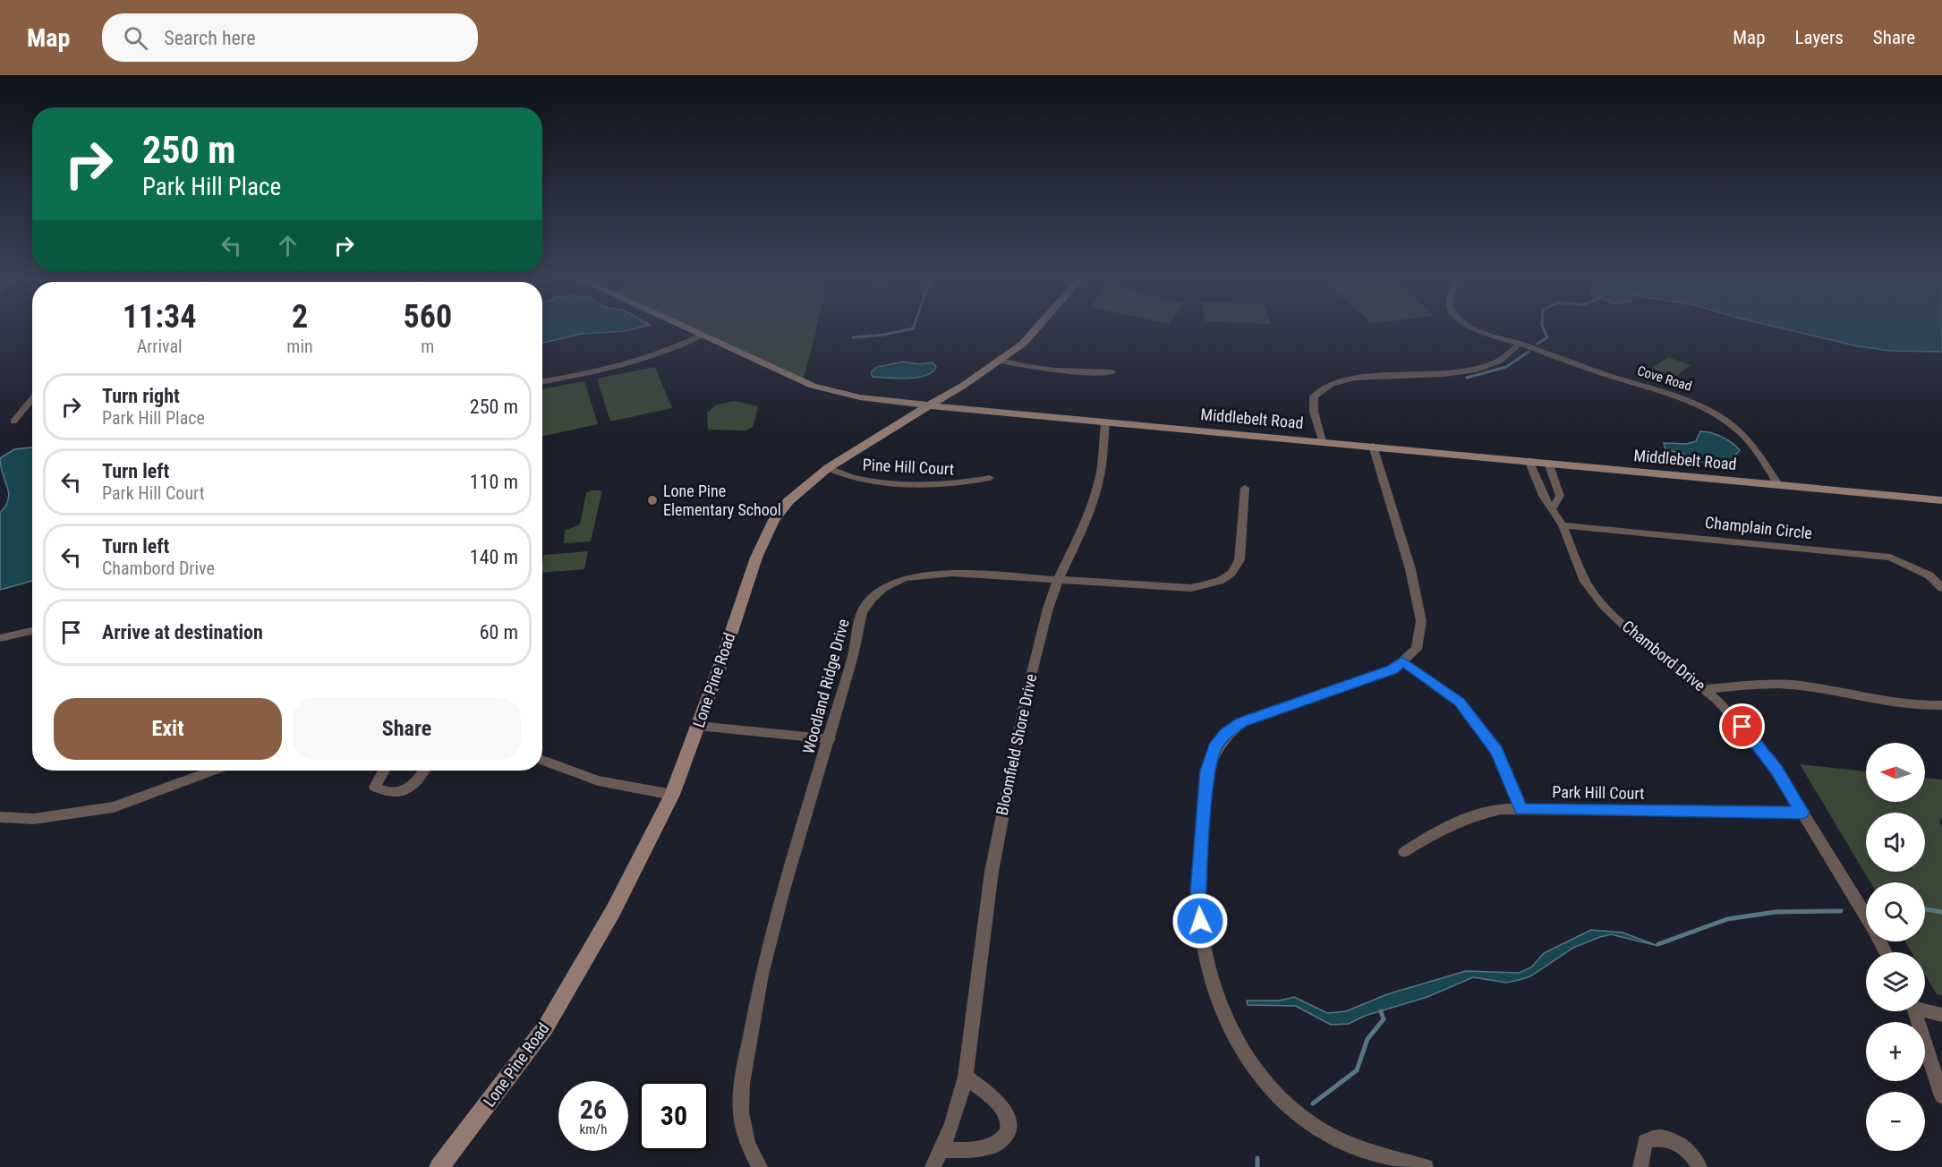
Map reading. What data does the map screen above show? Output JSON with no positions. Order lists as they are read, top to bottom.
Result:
{
  "streets": {
    "street": [
      "Cove Road",
      "Middlebelt Road",
      "Pine Hill Court",
      "Champlain Circle",
      "Chambord Drive",
      "Lone Pine Road",
      "Woodland Ridge Drive",
      "Bloomfield Shore Drive",
      "Park Hill Court"
    ]
  },
  "crossings": [
    ["Cove Road", "Middlebelt Road"],
    ["Middlebelt Road", "Chambord Drive"],
    ["Middlebelt Road", "Lone Pine Road"],
    ["Middlebelt Road", "Bloomfield Shore Drive"],
    ["Pine Hill Court", "Lone Pine Road"],
    ["Champlain Circle", "Chambord Drive"],
    ["Chambord Drive", "Park Hill Court"],
    ["Woodland Ridge Drive", "Bloomfield Shore Drive"]
  ],
  "places": ["Lone Pine Elementary School"],
  "north": "left",
  "page": {
    "header": "Map",
    "search": "Search here",
    "nav": ["Map", "Layers", "Share"],
    "turn": ["250 m", "Park Hill Place"],
    "eta": [
      "11:34",
      "Arrival",
      "2",
      "min",
      "560",
      "m"
    ],
    "list": [
      {
        "name": "Turn right",
        "note": "Park Hill Place",
        "value": "250 m"
      },
      {
        "name": "Turn left",
        "note": "Park Hill Court",
        "value": "110 m"
      },
      {
        "name": "Turn left",
        "note": "Chambord Drive",
        "value": "140 m"
      },
      {
        "name": "Arrive at destination",
        "value": "60 m"
      }
    ],
    "buttons": ["Exit", "Share"],
    "map_buttons": ["+", "−"],
    "speed": "26 km/h",
    "limit": "30"
  }
}
